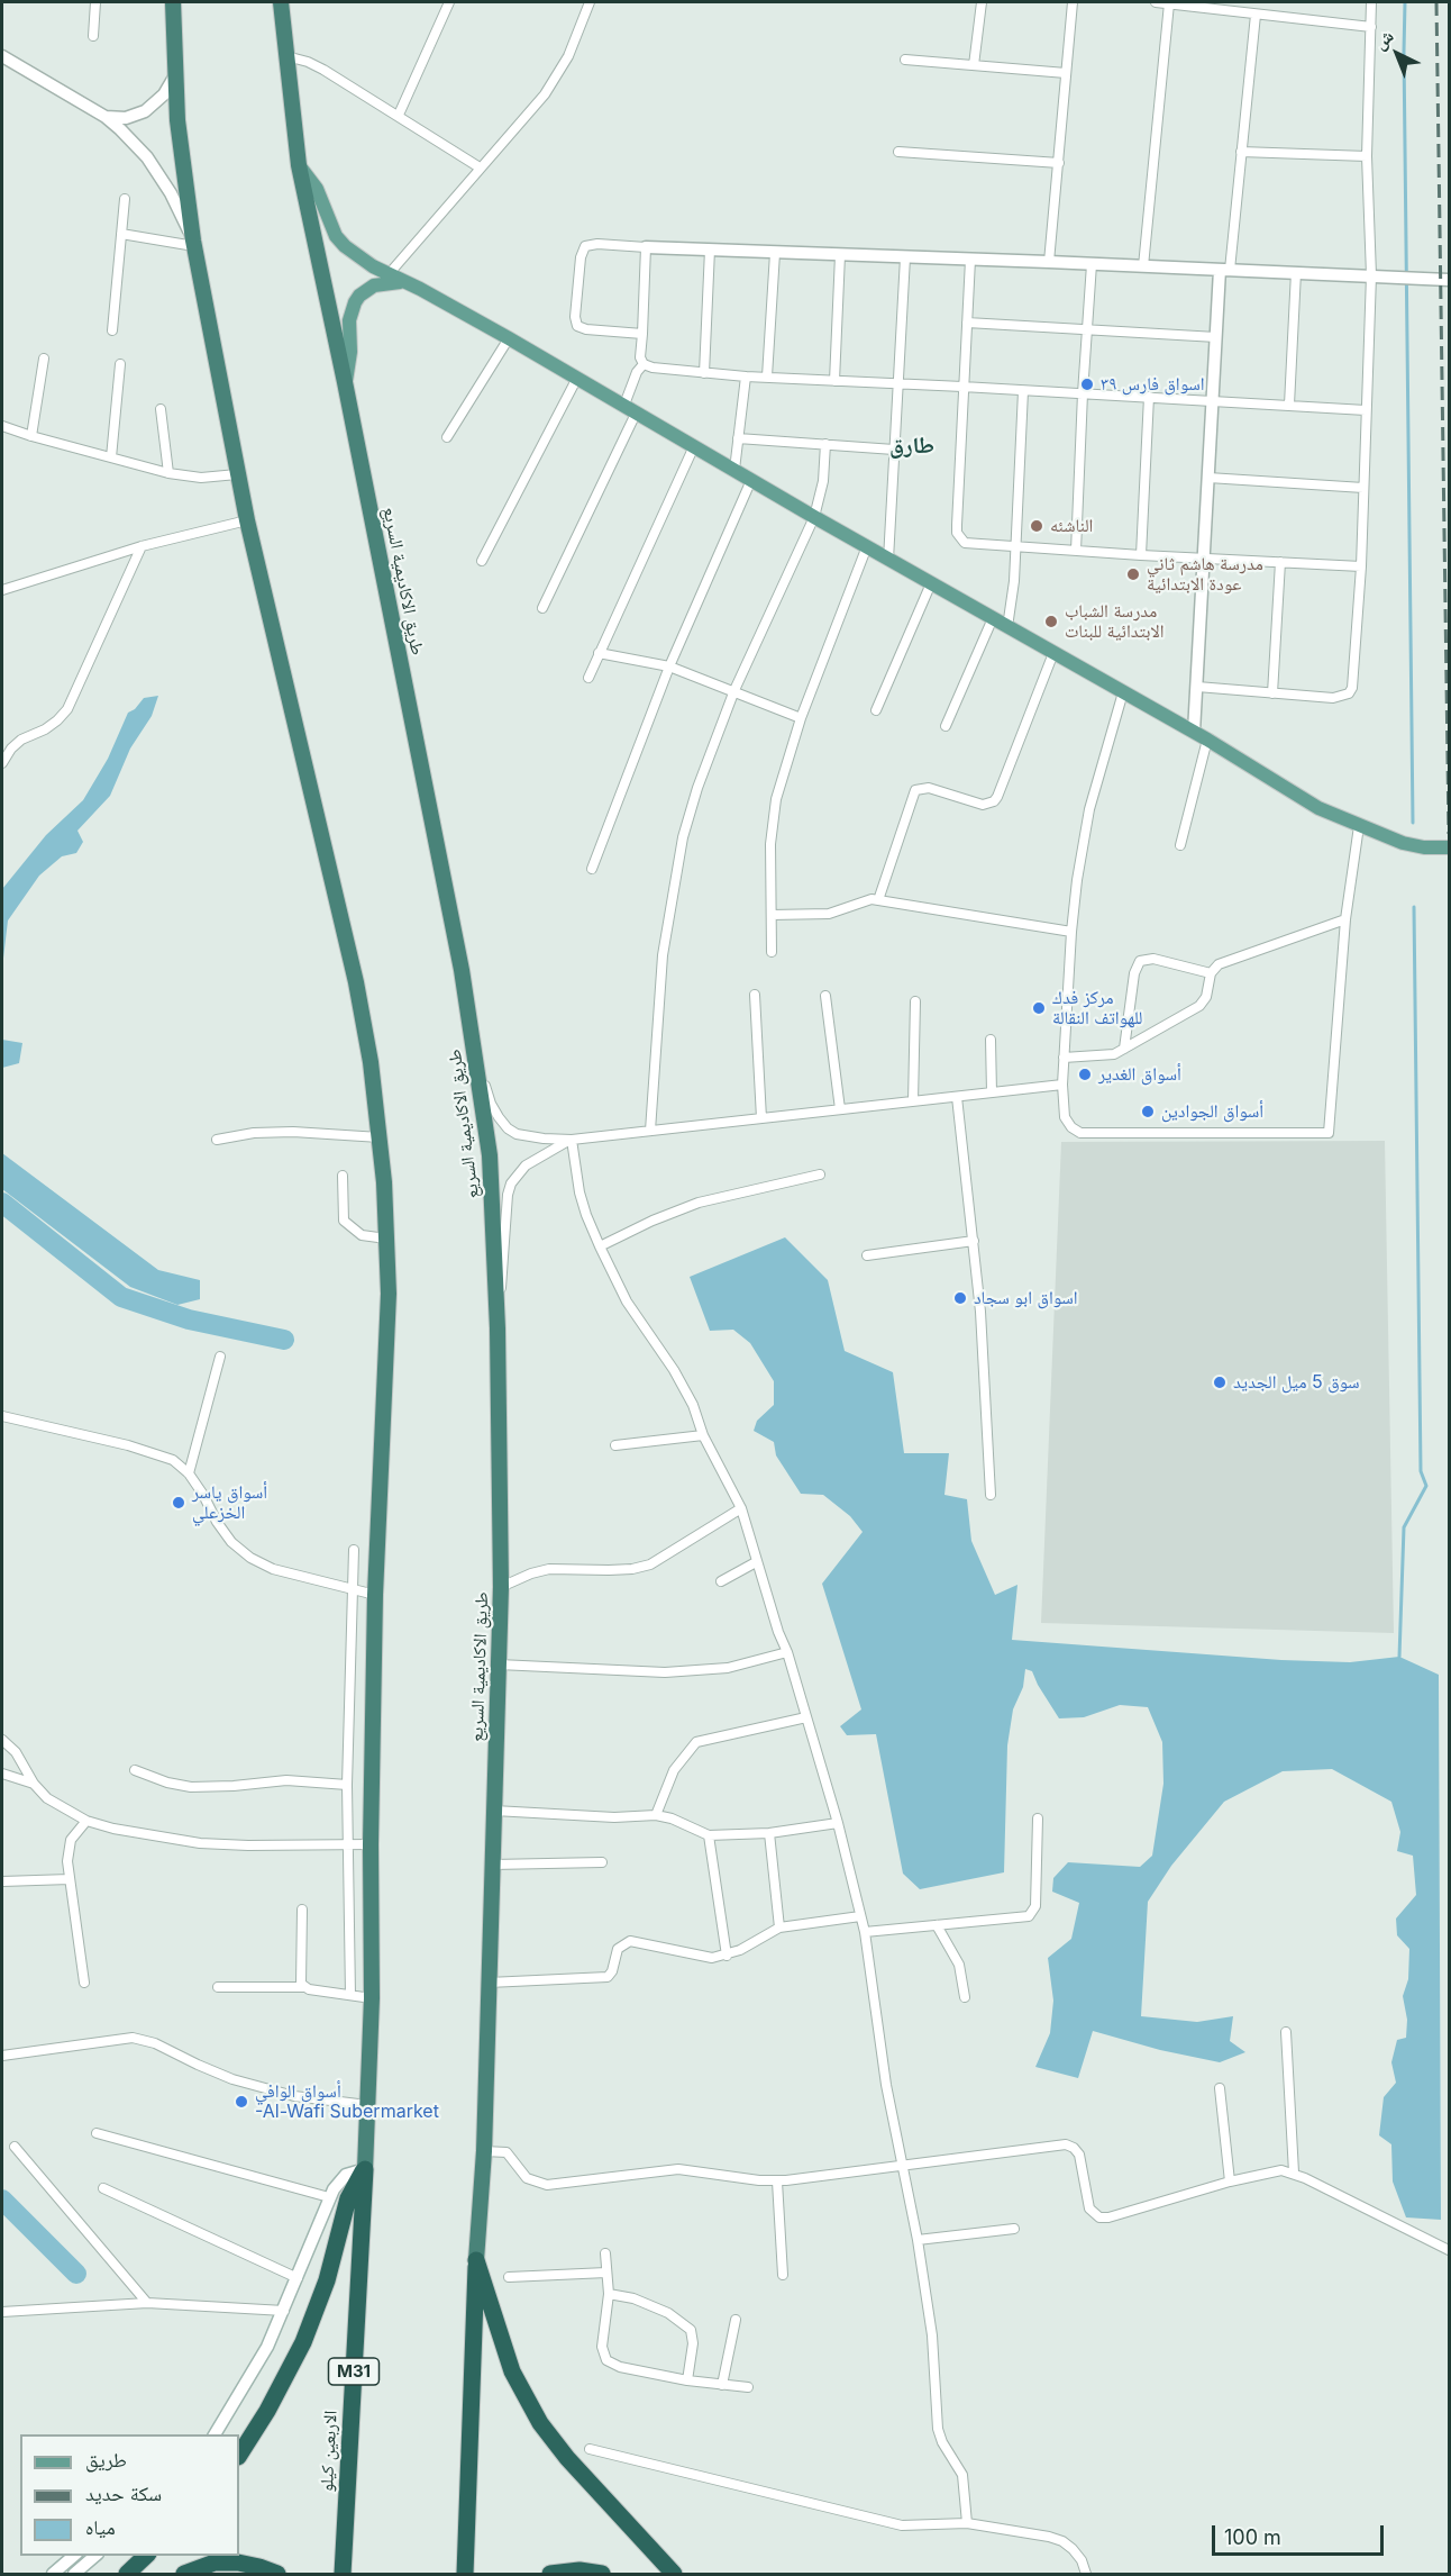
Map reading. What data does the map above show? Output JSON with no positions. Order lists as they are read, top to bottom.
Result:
{
  "streets": {
    "highway": ["طريق الاكاديمية السريع", "M31", "الاربعين كيلو"]
  },
  "districts": ["طارق"],
  "places": [
    "اسواق فارس ٣٩",
    "الناشئه",
    "مدرسة هاشم ثاني عودة الابتدائية",
    "مدرسة الشباب الابتدائية للبنات",
    "مركز فدك للهواتف النقالة",
    "أسواق الغدير",
    "أسواق الجوادين",
    "اسواق ابو سجاد",
    "سوق 5 ميل الجديد",
    "أسواق ياسر الخزعلي",
    "أسواق الوافي -Al-Wafi Subermarket"
  ],
  "legend": ["طريق", "سكة حديد", "مياه"],
  "scale_bar": "100 m",
  "north": "top left"
}
